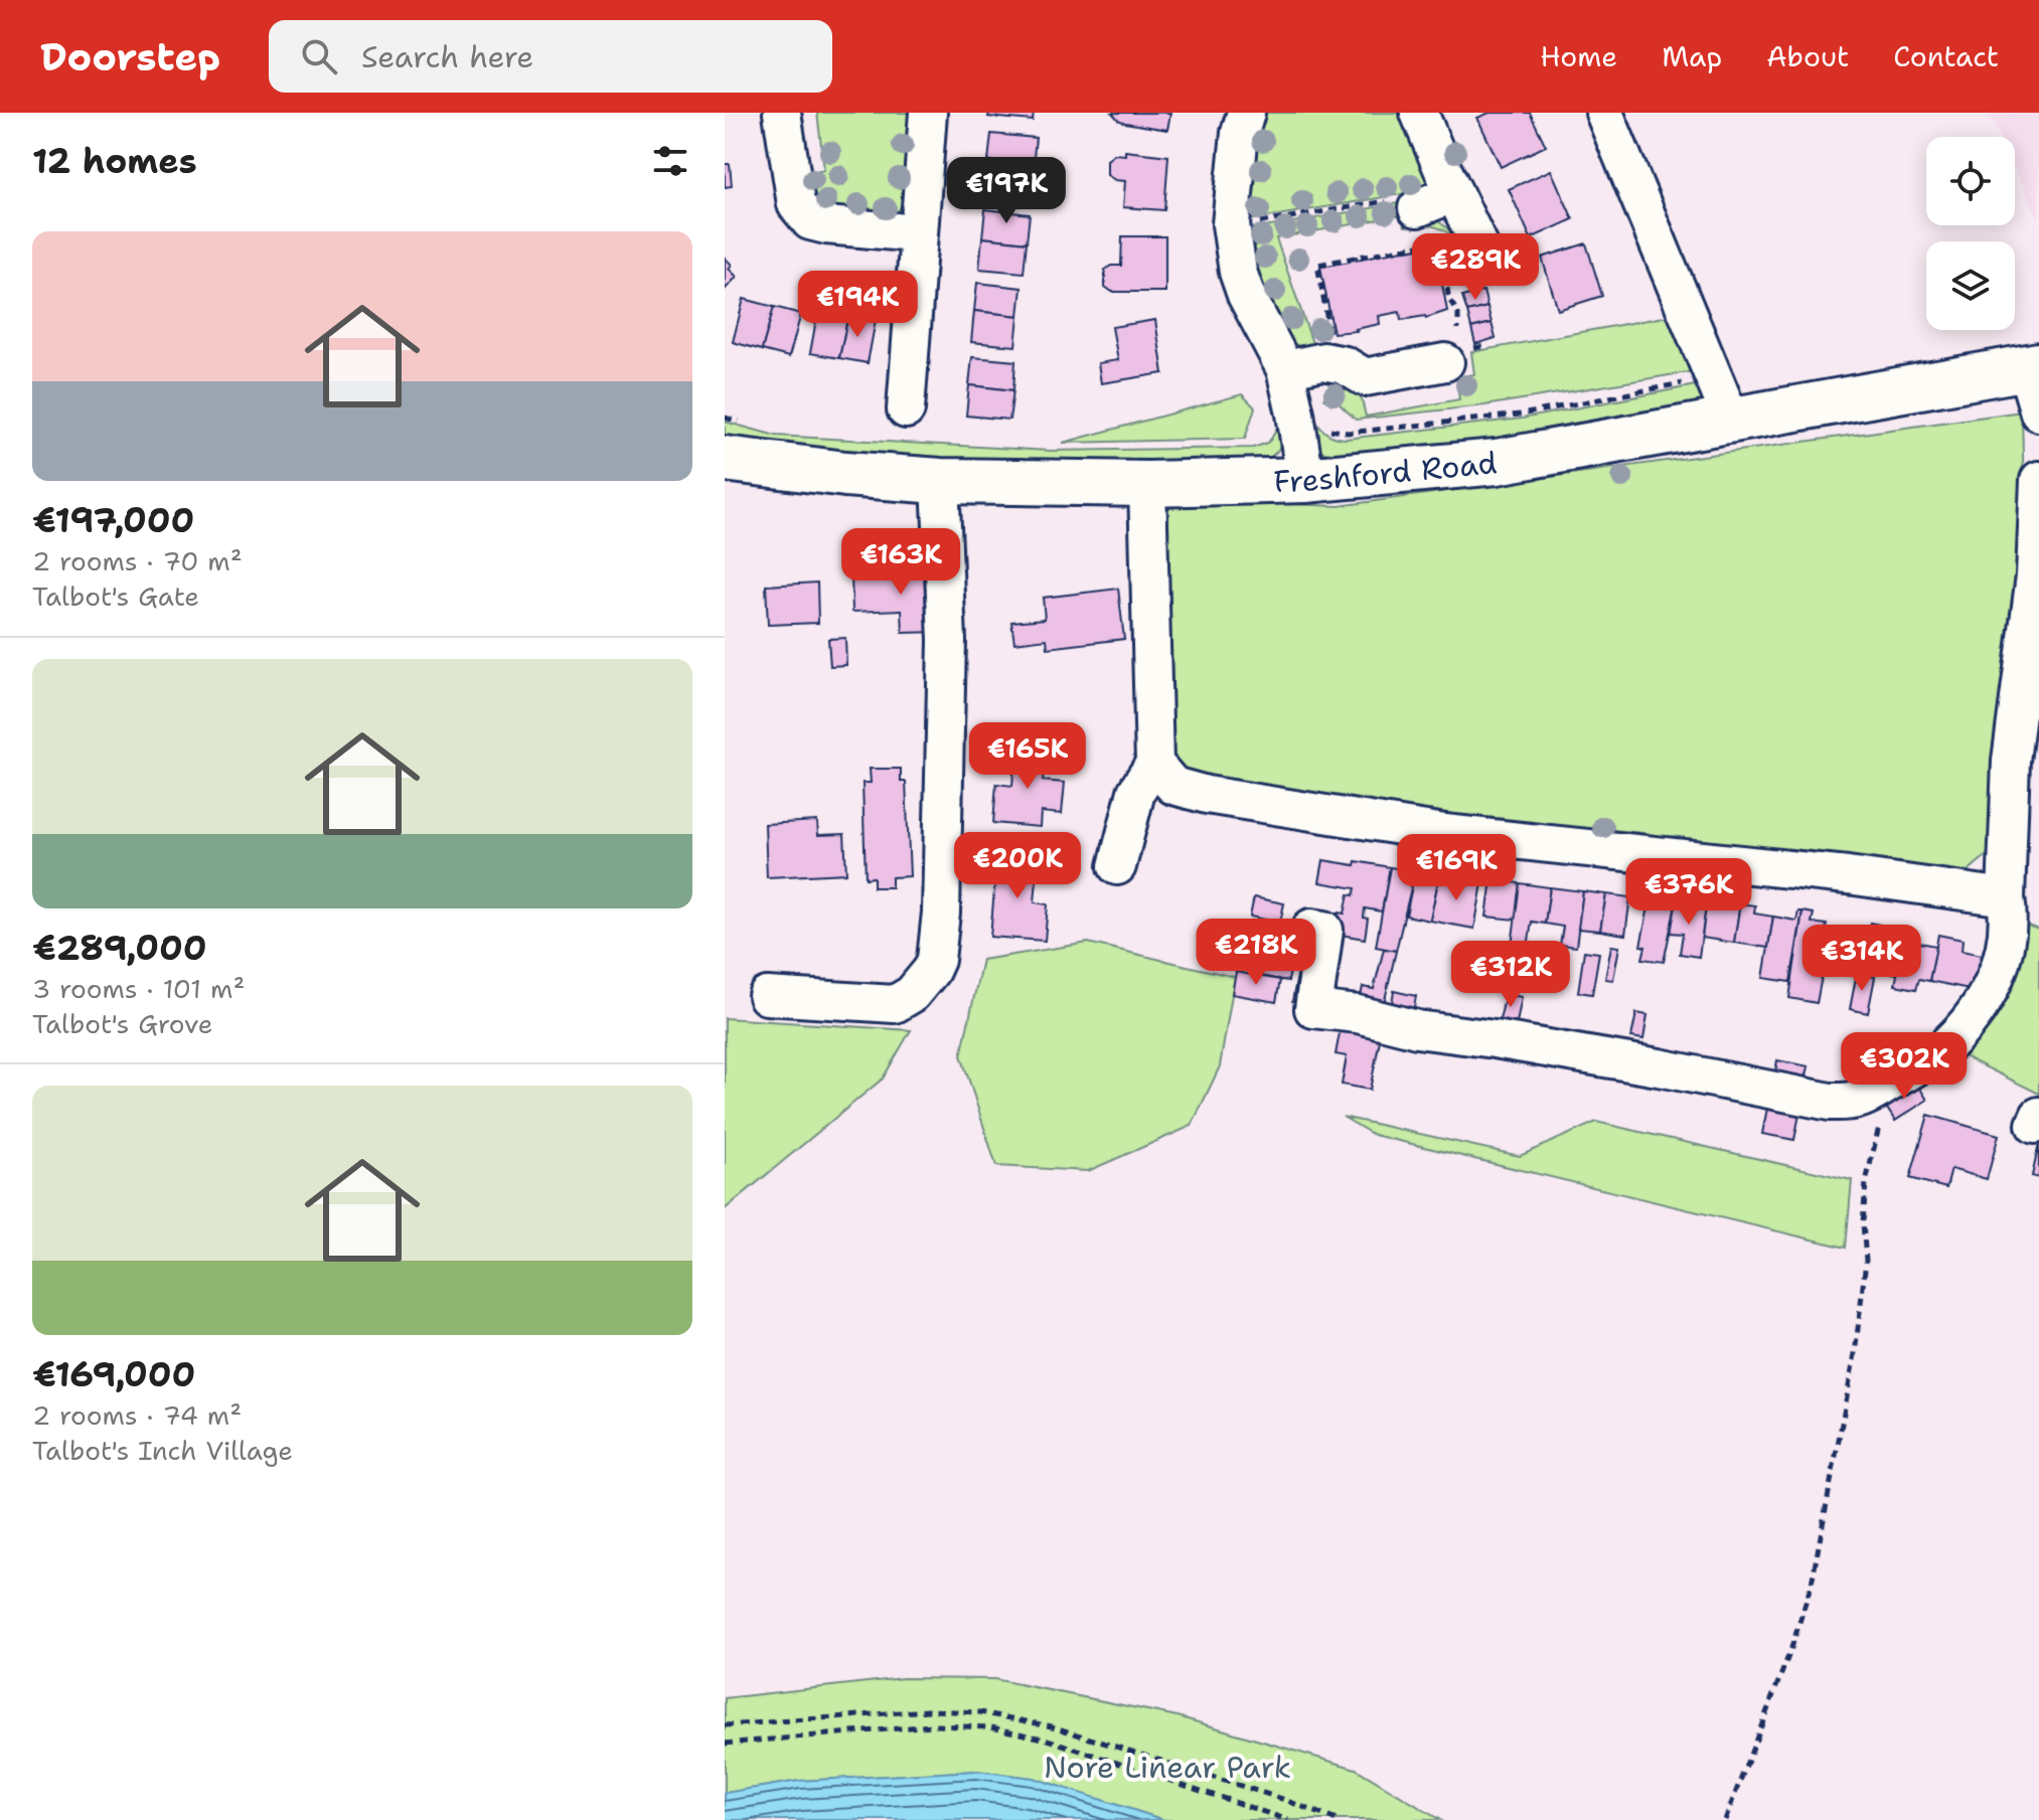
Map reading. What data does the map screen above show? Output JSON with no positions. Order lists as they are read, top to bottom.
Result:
{
  "streets": {
    "main road": ["Freshford Road"]
  },
  "parks": ["Nore Linear Park"],
  "page": {
    "header": "Doorstep",
    "search": "Search here",
    "nav": [
      "Home",
      "Map",
      "About",
      "Contact"
    ],
    "heading": "12 homes",
    "price": [
      "€197K",
      "€289K",
      "€194K",
      "€163K",
      "€165K",
      "€200K",
      "€169K",
      "€376K",
      "€218K",
      "€314K",
      "€312K",
      "€302K"
    ],
    "list": [
      {
        "name": "€197,000",
        "note": "2 rooms · 70 m² · Talbot's Gate"
      },
      {
        "name": "€289,000",
        "note": "3 rooms · 101 m² · Talbot's Grove"
      },
      {
        "name": "€169,000",
        "note": "2 rooms · 74 m² · Talbot's Inch Village"
      }
    ]
  }
}
